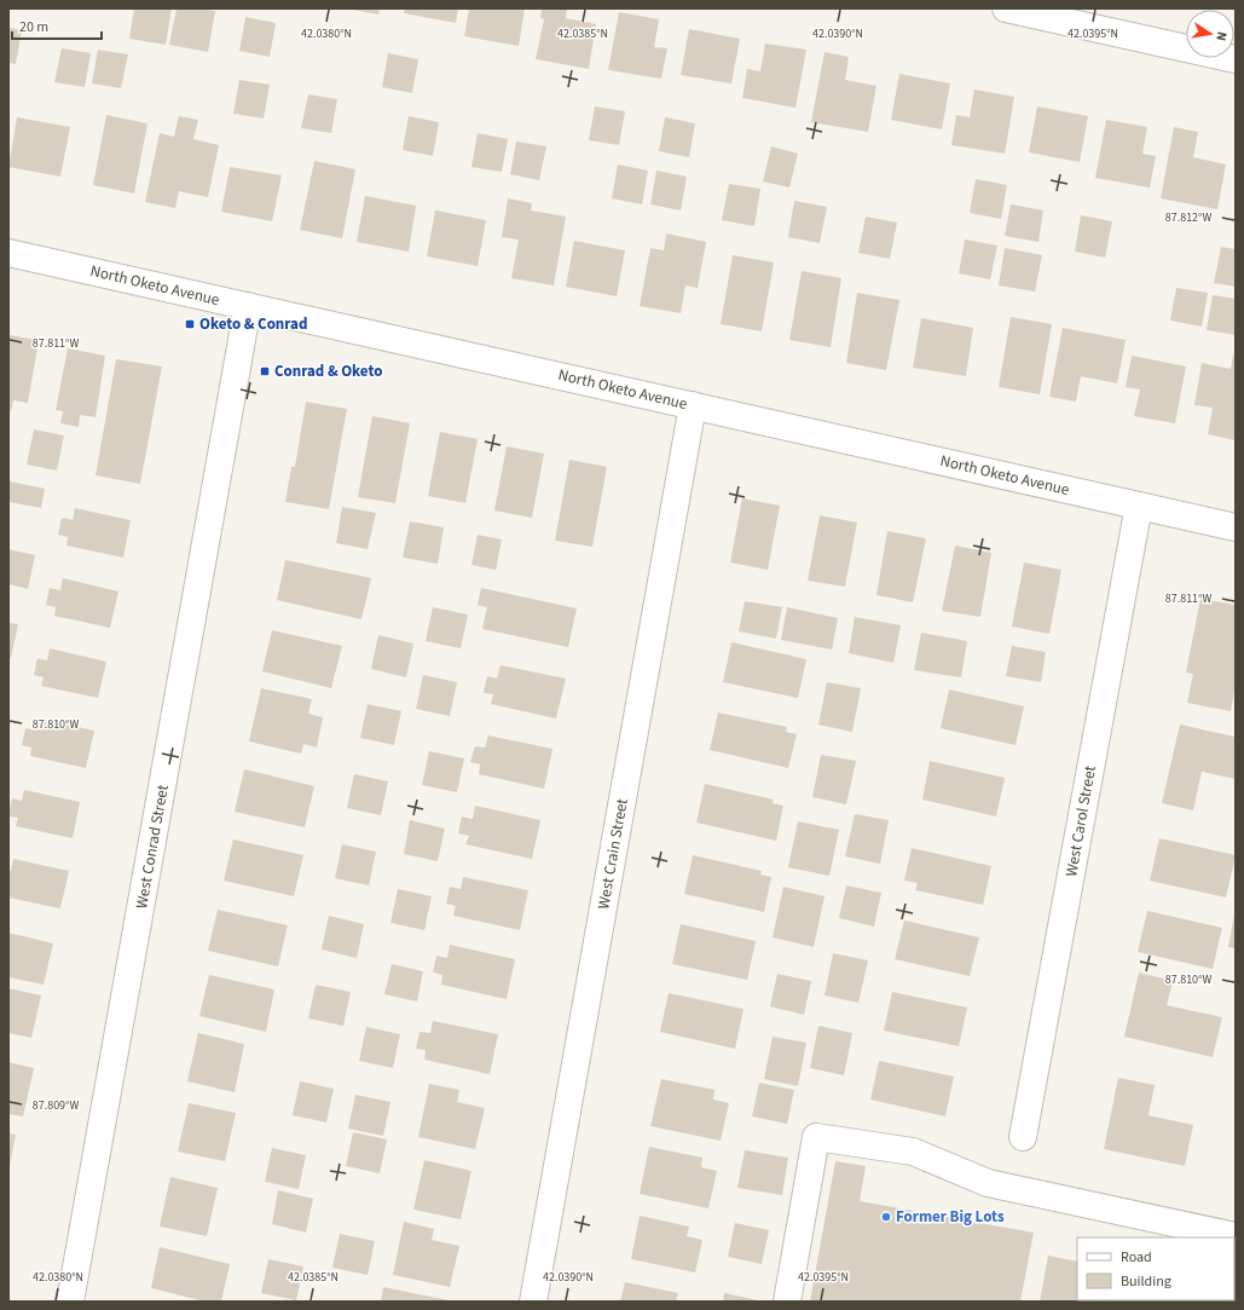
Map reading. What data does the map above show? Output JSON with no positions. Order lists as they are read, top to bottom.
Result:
{
  "streets": {
    "street": [
      "North Oketo Avenue",
      "West Carol Street",
      "West Conrad Street",
      "West Crain Street"
    ]
  },
  "crossings": [
    ["North Oketo Avenue", "West Carol Street"],
    ["North Oketo Avenue", "West Conrad Street"],
    ["North Oketo Avenue", "West Crain Street"]
  ],
  "places": {
    "transit": ["Oketo & Conrad", "Conrad & Oketo"],
    "other": ["Former Big Lots"]
  },
  "legend": ["Road", "Building"],
  "scale_bar": "20 m",
  "north": "right",
  "coordinates": [
    "42.0380°N",
    "42.0385°N",
    "42.0390°N",
    "42.0395°N",
    "87.812°W",
    "87.811°W",
    "87.810°W",
    "87.809°W"
  ]
}
